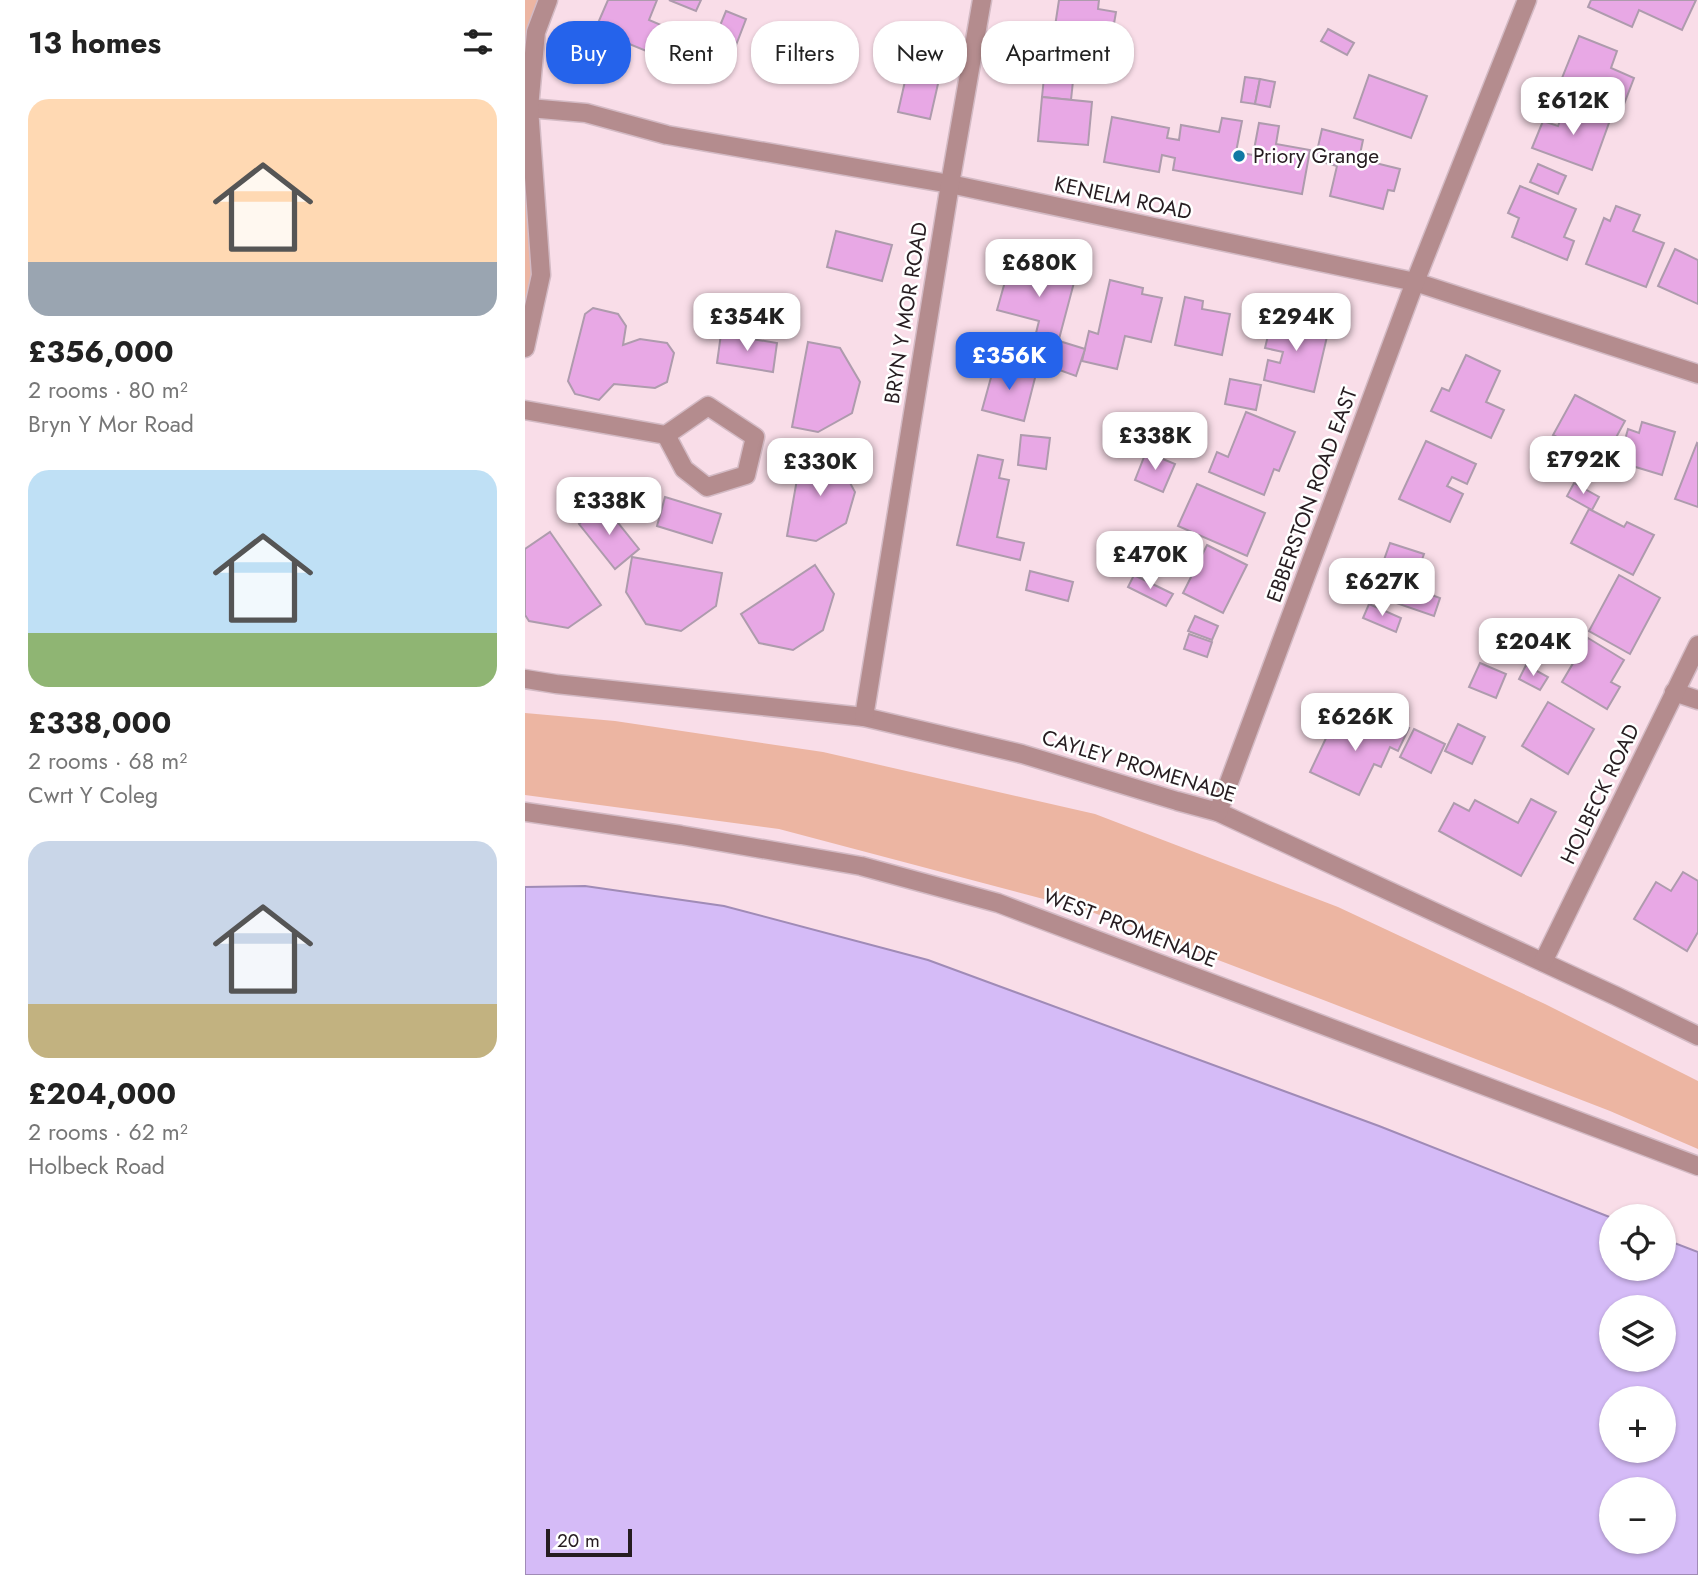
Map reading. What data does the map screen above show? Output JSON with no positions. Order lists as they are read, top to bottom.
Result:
{
  "streets": {
    "street": [
      "KENELM ROAD",
      "BRYN Y MOR ROAD",
      "EBBERSTON ROAD EAST",
      "CAYLEY PROMENADE",
      "HOLBECK ROAD",
      "WEST PROMENADE"
    ]
  },
  "crossings": [
    ["KENELM ROAD", "BRYN Y MOR ROAD"],
    ["KENELM ROAD", "EBBERSTON ROAD EAST"],
    ["BRYN Y MOR ROAD", "CAYLEY PROMENADE"],
    ["EBBERSTON ROAD EAST", "CAYLEY PROMENADE"],
    ["CAYLEY PROMENADE", "HOLBECK ROAD"]
  ],
  "places": ["Priory Grange"],
  "scale_bar": "20 m",
  "page": {
    "heading": "13 homes",
    "chip": [
      "Buy",
      "Rent",
      "Filters",
      "New",
      "Apartment"
    ],
    "price": [
      "£612K",
      "£680K",
      "£354K",
      "£294K",
      "£356K",
      "£338K",
      "£792K",
      "£330K",
      "£338K",
      "£470K",
      "£627K",
      "£204K",
      "£626K"
    ],
    "list": [
      {
        "name": "£356,000",
        "note": "2 rooms · 80 m² · Bryn Y Mor Road"
      },
      {
        "name": "£338,000",
        "note": "2 rooms · 68 m² · Cwrt Y Coleg"
      },
      {
        "name": "£204,000",
        "note": "2 rooms · 62 m² · Holbeck Road"
      }
    ],
    "map_buttons": ["+", "−"],
    "scale": "20 m"
  }
}
